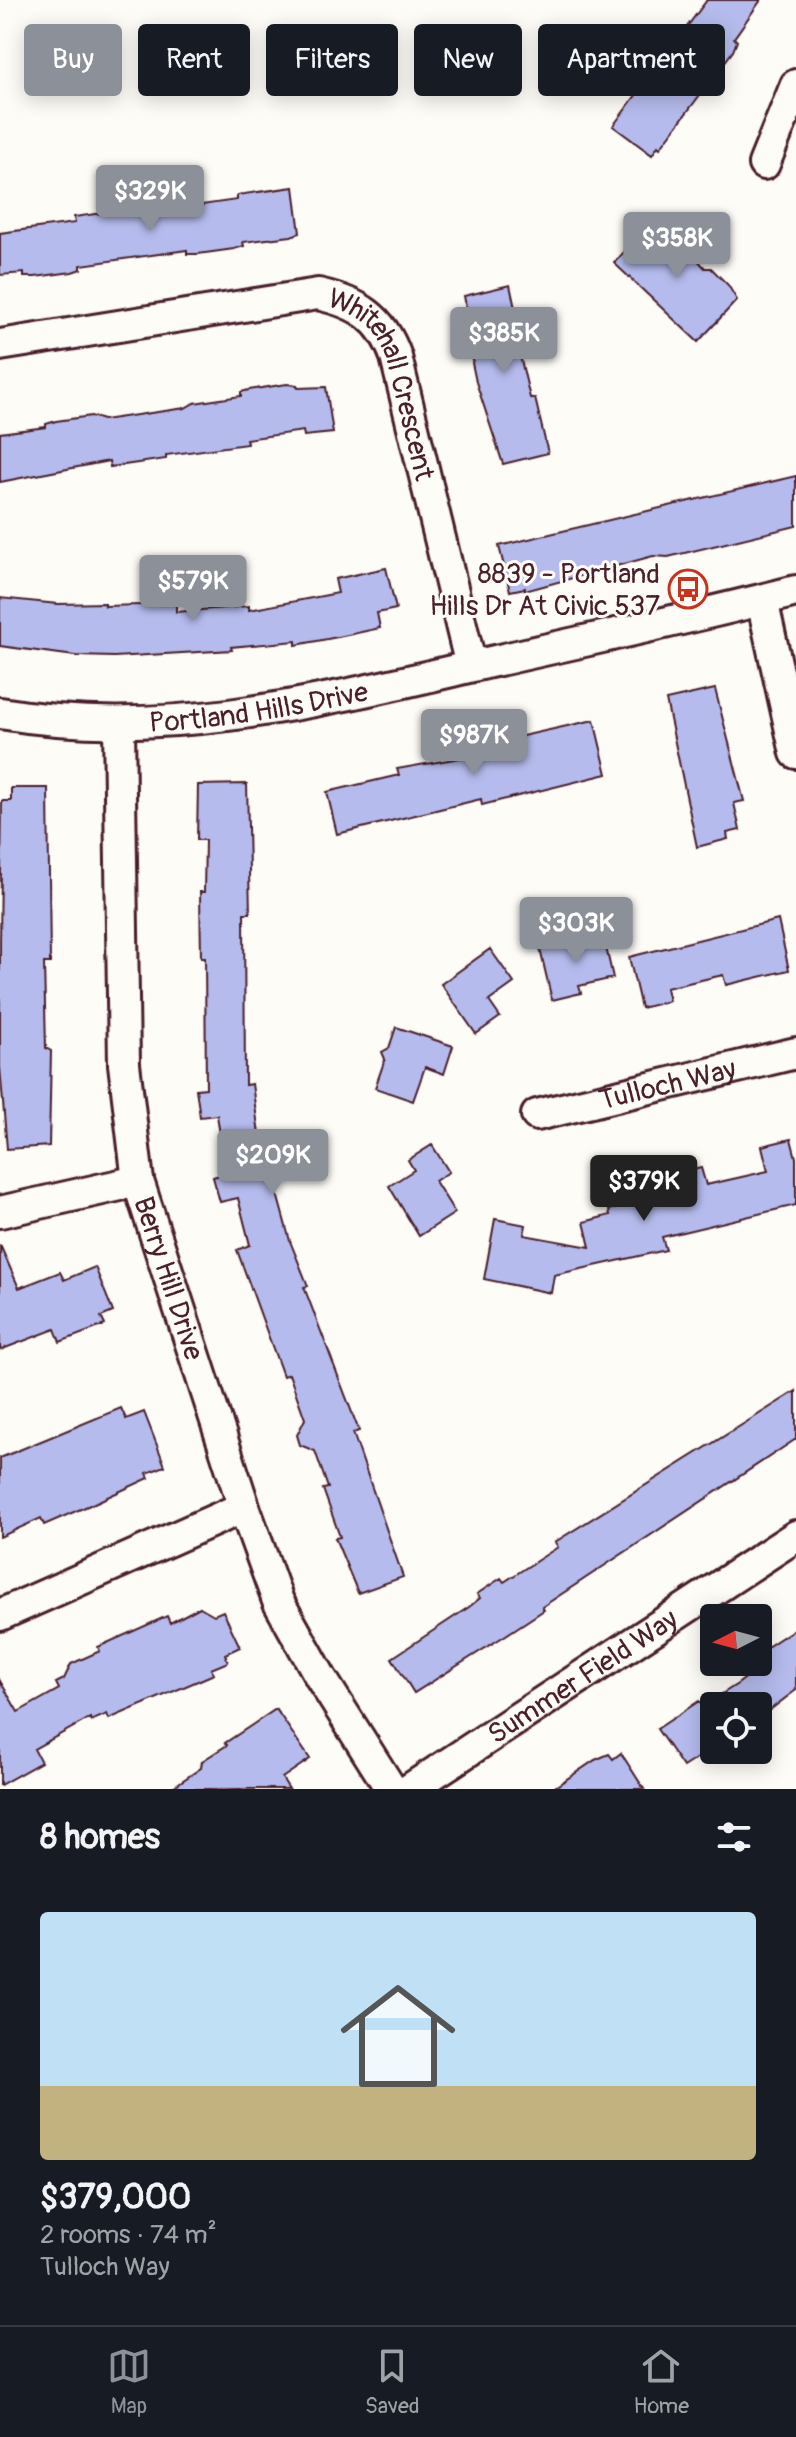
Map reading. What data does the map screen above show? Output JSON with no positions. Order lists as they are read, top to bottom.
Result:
{
  "streets": {
    "street": [
      "Whitehall Crescent",
      "Portland Hills Drive",
      "Tulloch Way",
      "Berry Hill Drive",
      "Summer Field Way"
    ]
  },
  "crossings": [
    ["Whitehall Crescent", "Portland Hills Drive"],
    ["Portland Hills Drive", "Berry Hill Drive"]
  ],
  "places": {
    "bus stop": ["8839 - Portland Hills Dr At Civic 537"]
  },
  "north": "left",
  "page": {
    "chip": [
      "Buy",
      "Rent",
      "Filters",
      "New",
      "Apartment"
    ],
    "price": [
      "$329K",
      "$358K",
      "$385K",
      "$579K",
      "$987K",
      "$303K",
      "$209K",
      "$379K"
    ],
    "heading": "8 homes",
    "list": [
      {
        "name": "$379,000",
        "note": "2 rooms · 74 m² · Tulloch Way"
      }
    ],
    "tabs": ["Map", "Saved", "Home"]
  }
}
